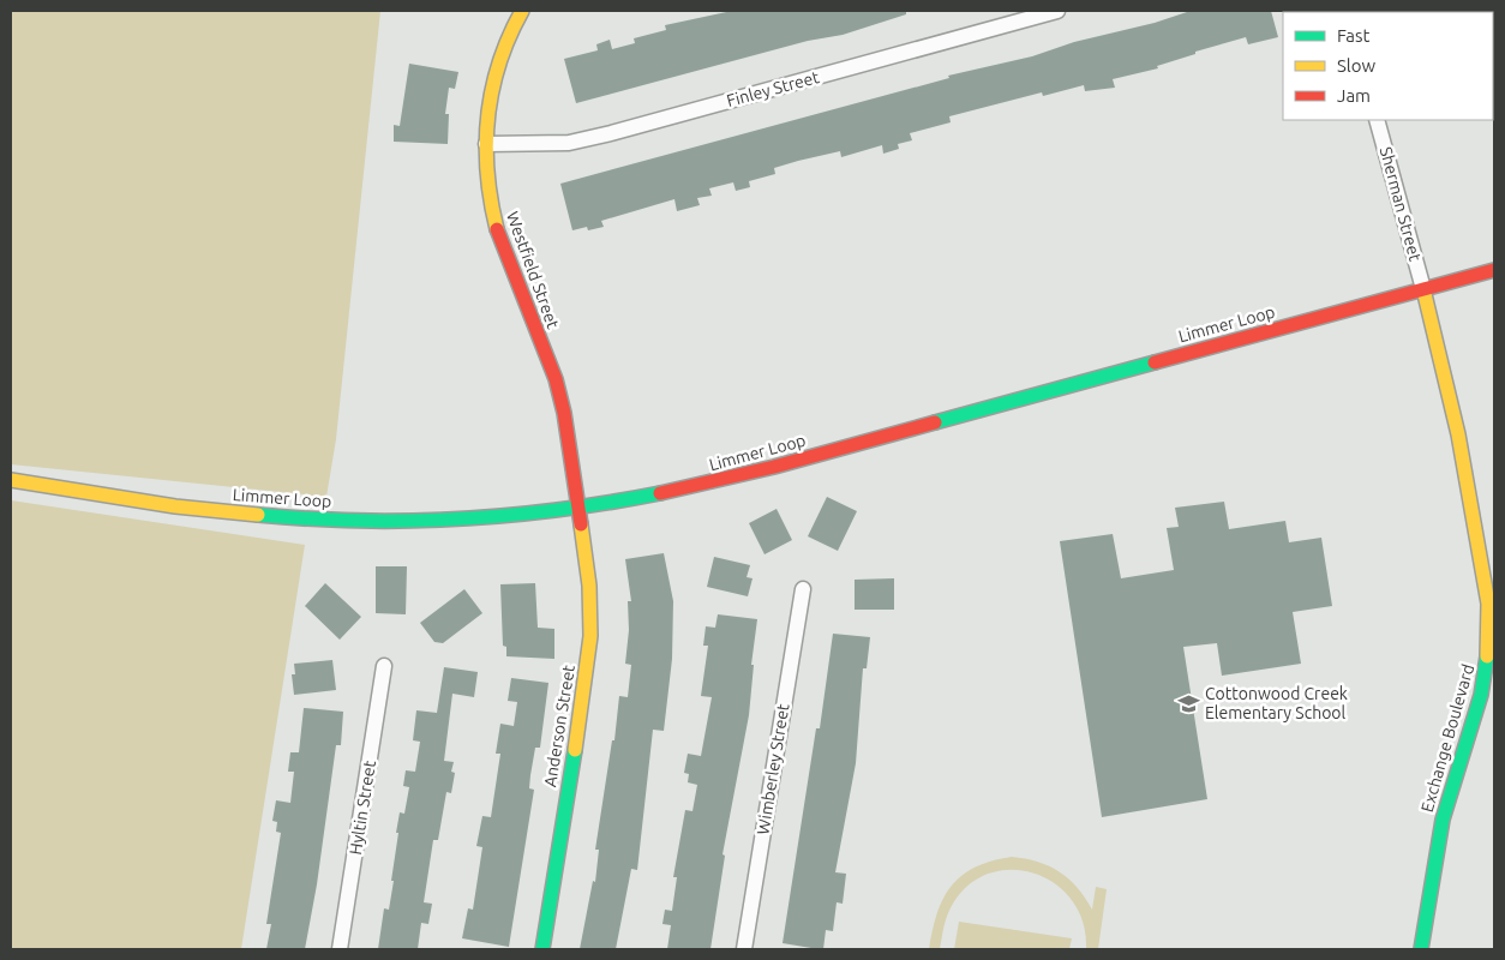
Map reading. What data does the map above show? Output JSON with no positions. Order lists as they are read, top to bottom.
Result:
{
  "streets": {
    "street": [
      "Finley Street",
      "Sherman Street",
      "Westfield Street",
      "Limmer Loop",
      "Anderson Street",
      "Exchange Boulevard",
      "Wimberley Street",
      "Hyltin Street"
    ]
  },
  "crossings": [
    ["Finley Street", "Westfield Street"],
    ["Sherman Street", "Limmer Loop"],
    ["Sherman Street", "Exchange Boulevard"],
    ["Westfield Street", "Limmer Loop"],
    ["Westfield Street", "Anderson Street"],
    ["Limmer Loop", "Anderson Street"],
    ["Limmer Loop", "Exchange Boulevard"]
  ],
  "places": {
    "school or university": ["Cottonwood Creek Elementary School"]
  },
  "legend": ["Fast", "Slow", "Jam"]
}
